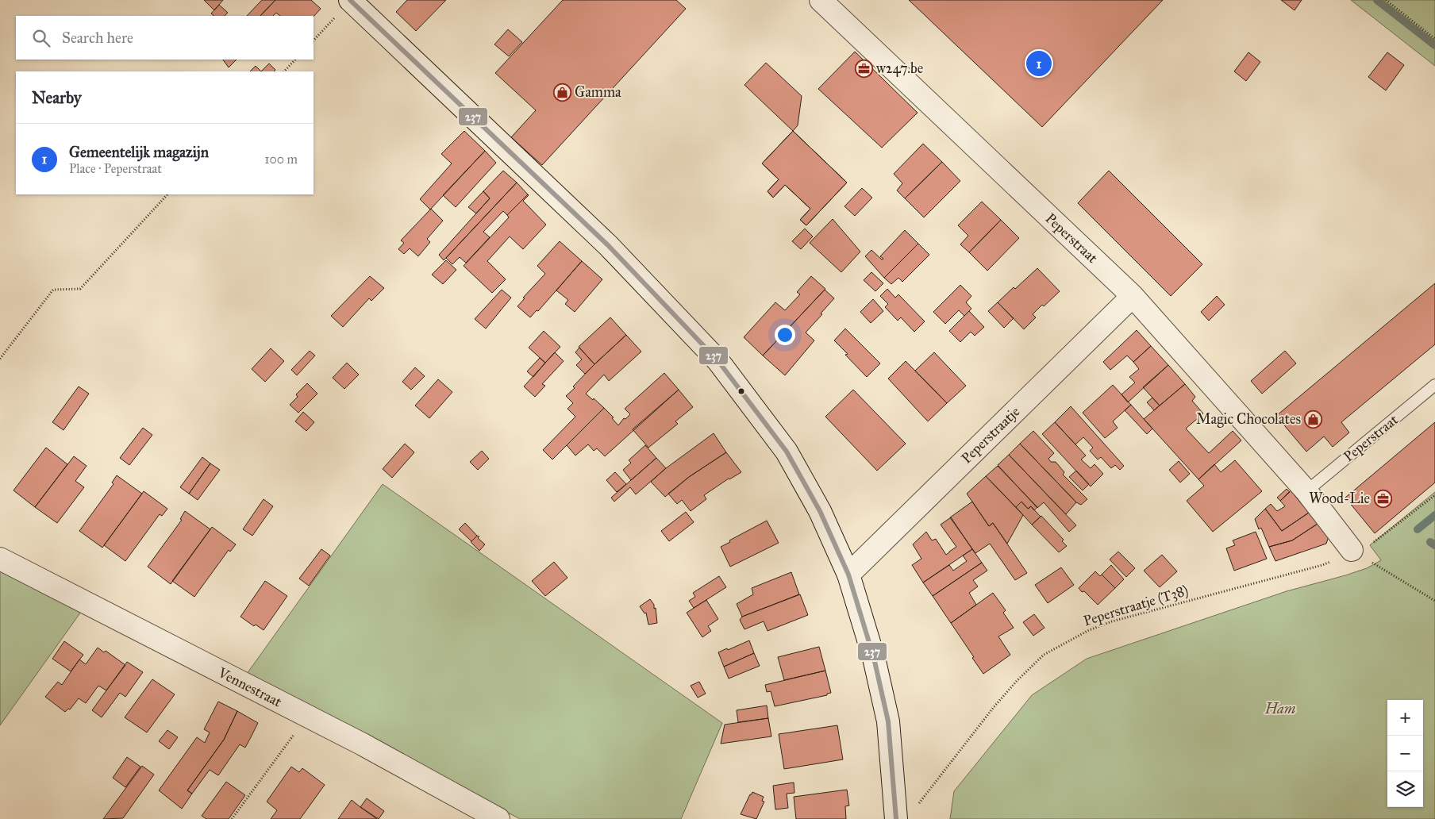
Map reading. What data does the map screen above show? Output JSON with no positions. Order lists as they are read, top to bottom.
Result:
{
  "streets": {
    "street": ["Peperstraat", "Peperstraatje", "Vennestraat"],
    "path": ["Peperstraatje (T38)"]
  },
  "crossings": [
    ["Peperstraat", "Peperstraatje"],
    ["Peperstraat", "Peperstraatje (T38)"]
  ],
  "parks": ["Ham"],
  "places": {
    "office": ["w247.be", "Wood-Lie"],
    "shop": ["Gamma", "Magic Chocolates"]
  },
  "lines": ["transit line 237"],
  "page": {
    "search": "Search here",
    "pins": "1",
    "heading": "Nearby",
    "list": [
      {
        "mark": "1",
        "name": "Gemeentelijk magazijn",
        "note": "Place · Peperstraat",
        "value": "100 m"
      }
    ],
    "map_buttons": ["+", "−"]
  }
}
